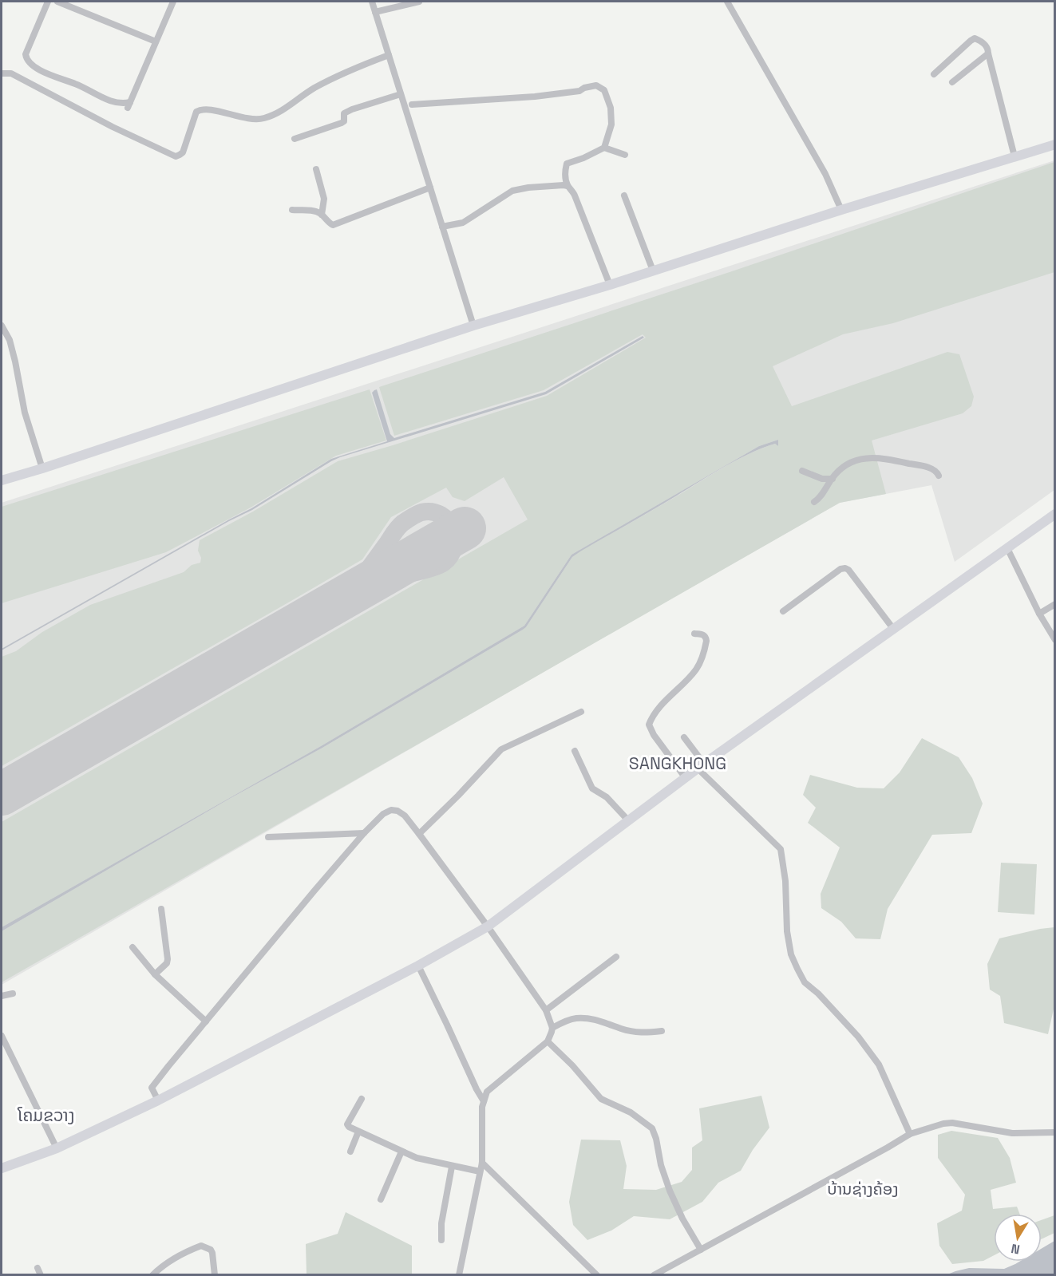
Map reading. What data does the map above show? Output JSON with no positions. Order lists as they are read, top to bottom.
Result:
{
  "districts": ["SANGKHONG", "ໂຄມຂວາງ", "ບ້ານຊ່າງຄ້ອງ"],
  "north": "bottom"
}
